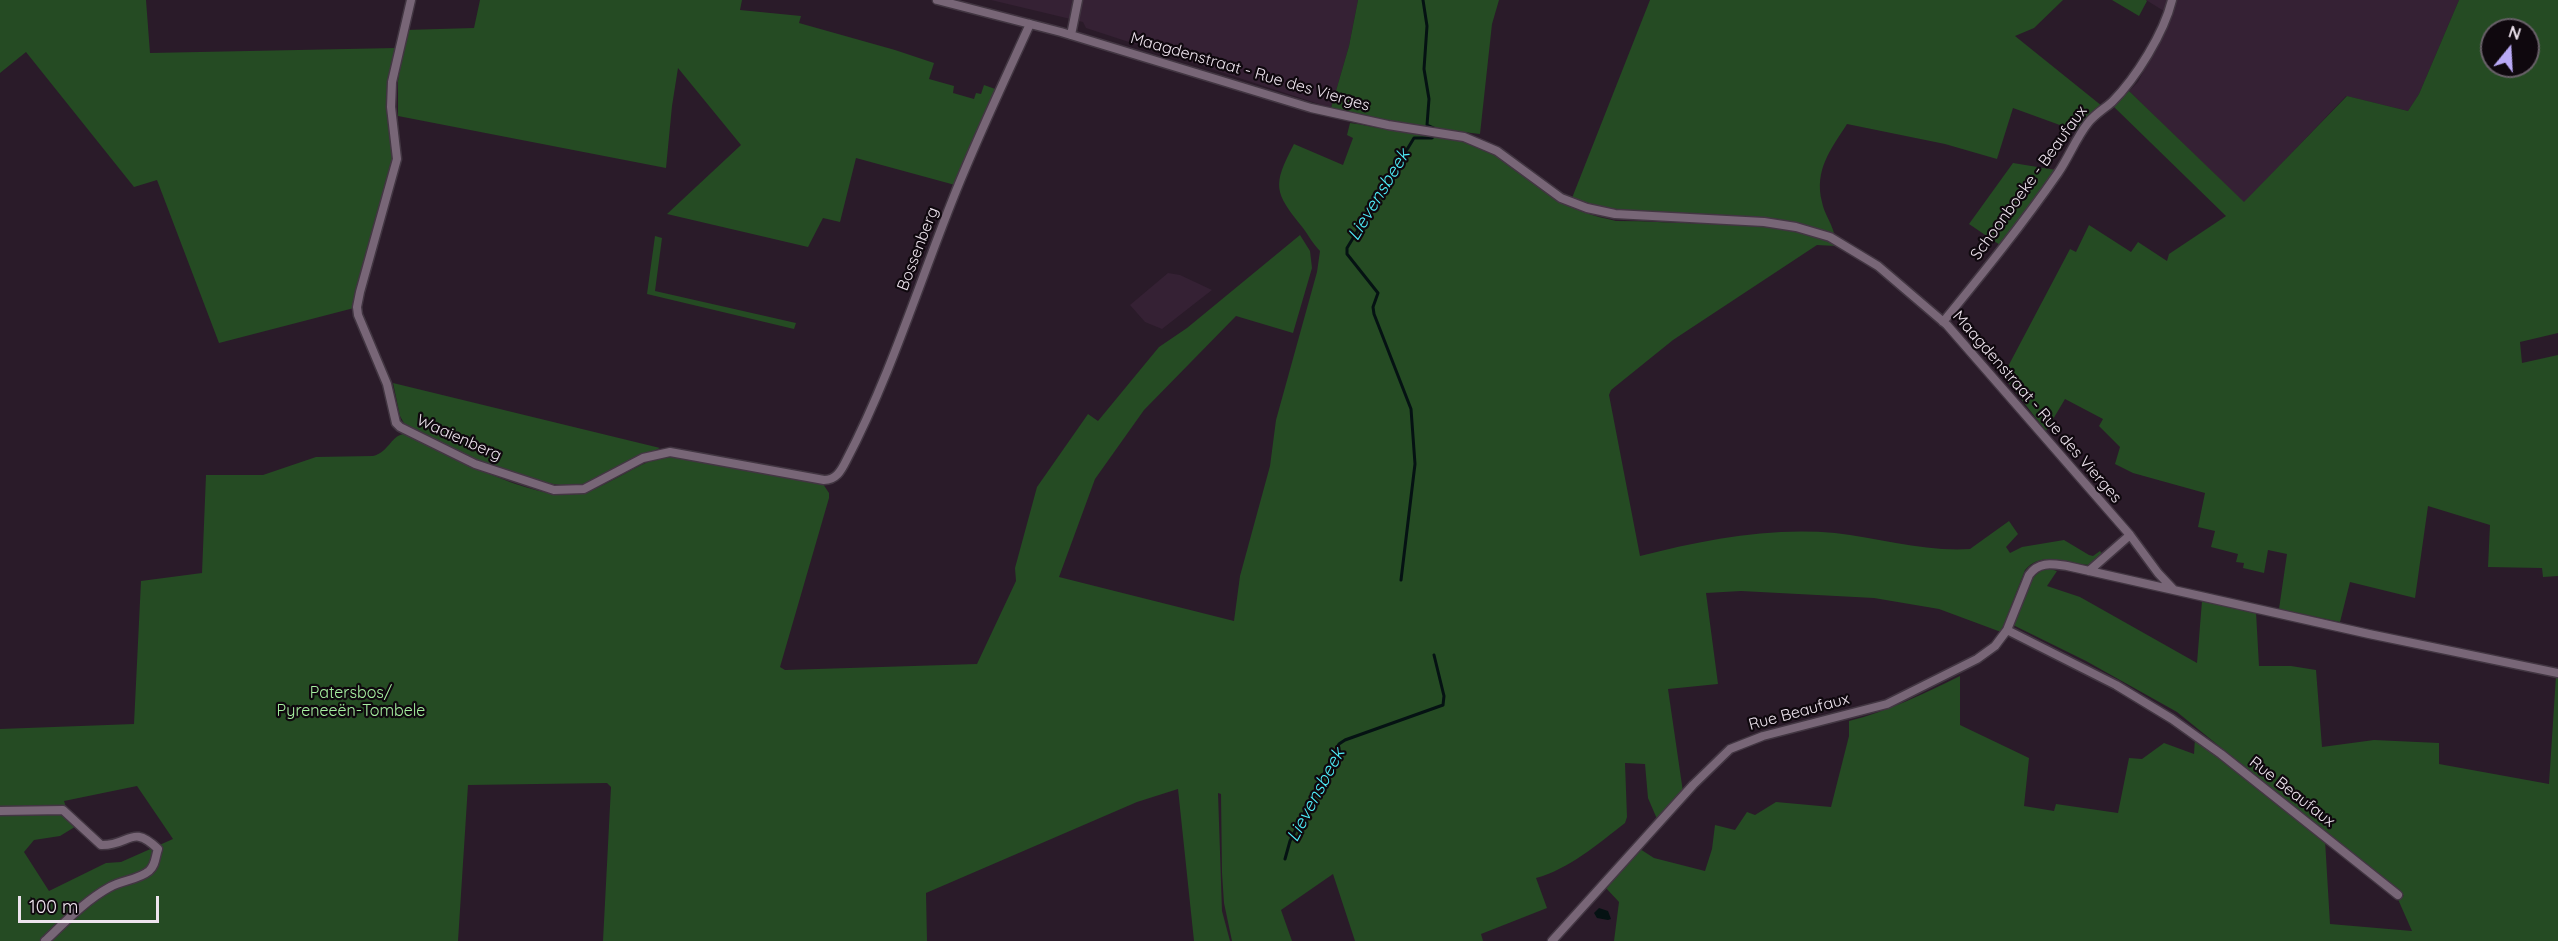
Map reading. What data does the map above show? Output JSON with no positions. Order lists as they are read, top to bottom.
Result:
{
  "streets": {
    "street": [
      "Maagdenstraat - Rue des Vierges",
      "Schoonboeke - Beaufaux",
      "Bossenberg",
      "Waaienberg",
      "Rue Beaufaux"
    ]
  },
  "crossings": [
    ["Maagdenstraat - Rue des Vierges", "Schoonboeke - Beaufaux"],
    ["Maagdenstraat - Rue des Vierges", "Bossenberg"],
    ["Bossenberg", "Waaienberg"]
  ],
  "water": ["Lievensbeek"],
  "parks": ["Patersbos/ Pyreneeën-Tombele"],
  "scale_bar": "100 m",
  "north": "top"
}
